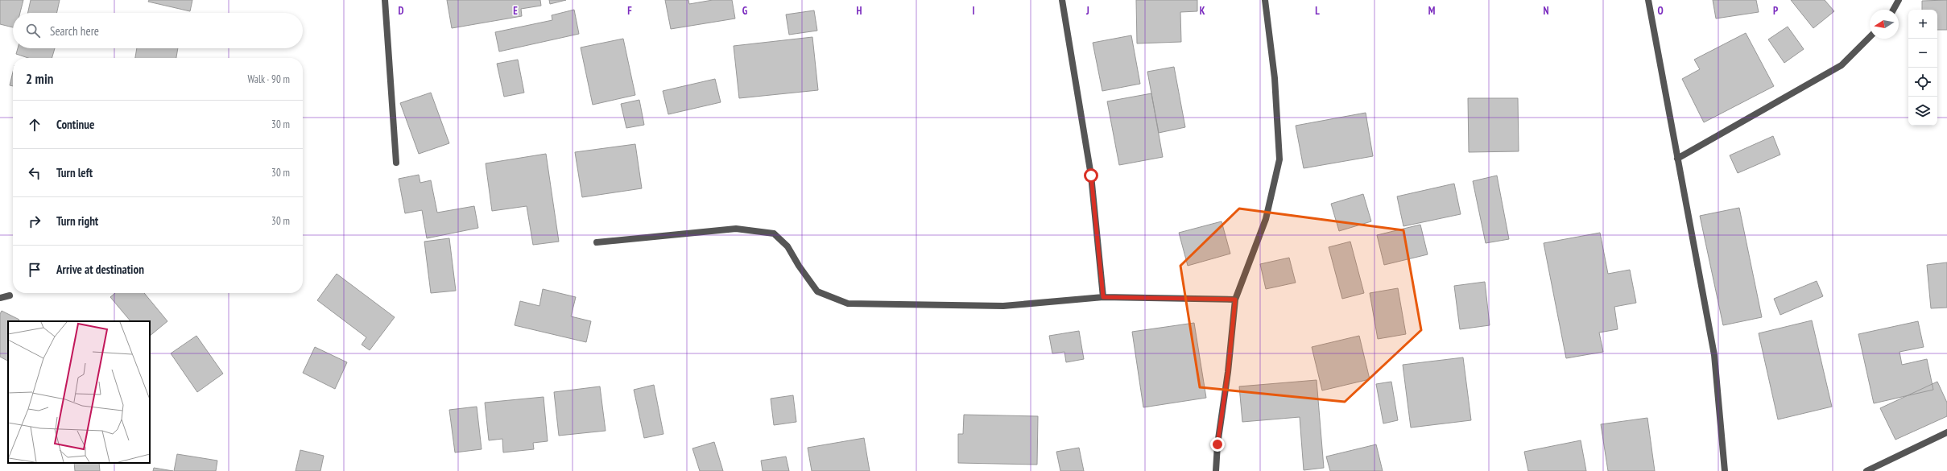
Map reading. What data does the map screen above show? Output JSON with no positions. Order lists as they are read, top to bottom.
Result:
{
  "north": "left",
  "page": {
    "map_buttons": ["+", "−"],
    "search": "Search here",
    "heading": ["2 min", "Walk · 90 m"],
    "list": [
      ["Continue", "30 m"],
      ["Turn left", "30 m"],
      ["Turn right", "30 m"],
      "Arrive at destination"
    ]
  },
  "grid": {
    "columns": [
      "D",
      "E",
      "F",
      "G",
      "H",
      "I",
      "J",
      "K",
      "L",
      "M",
      "N",
      "O",
      "P"
    ]
  }
}
